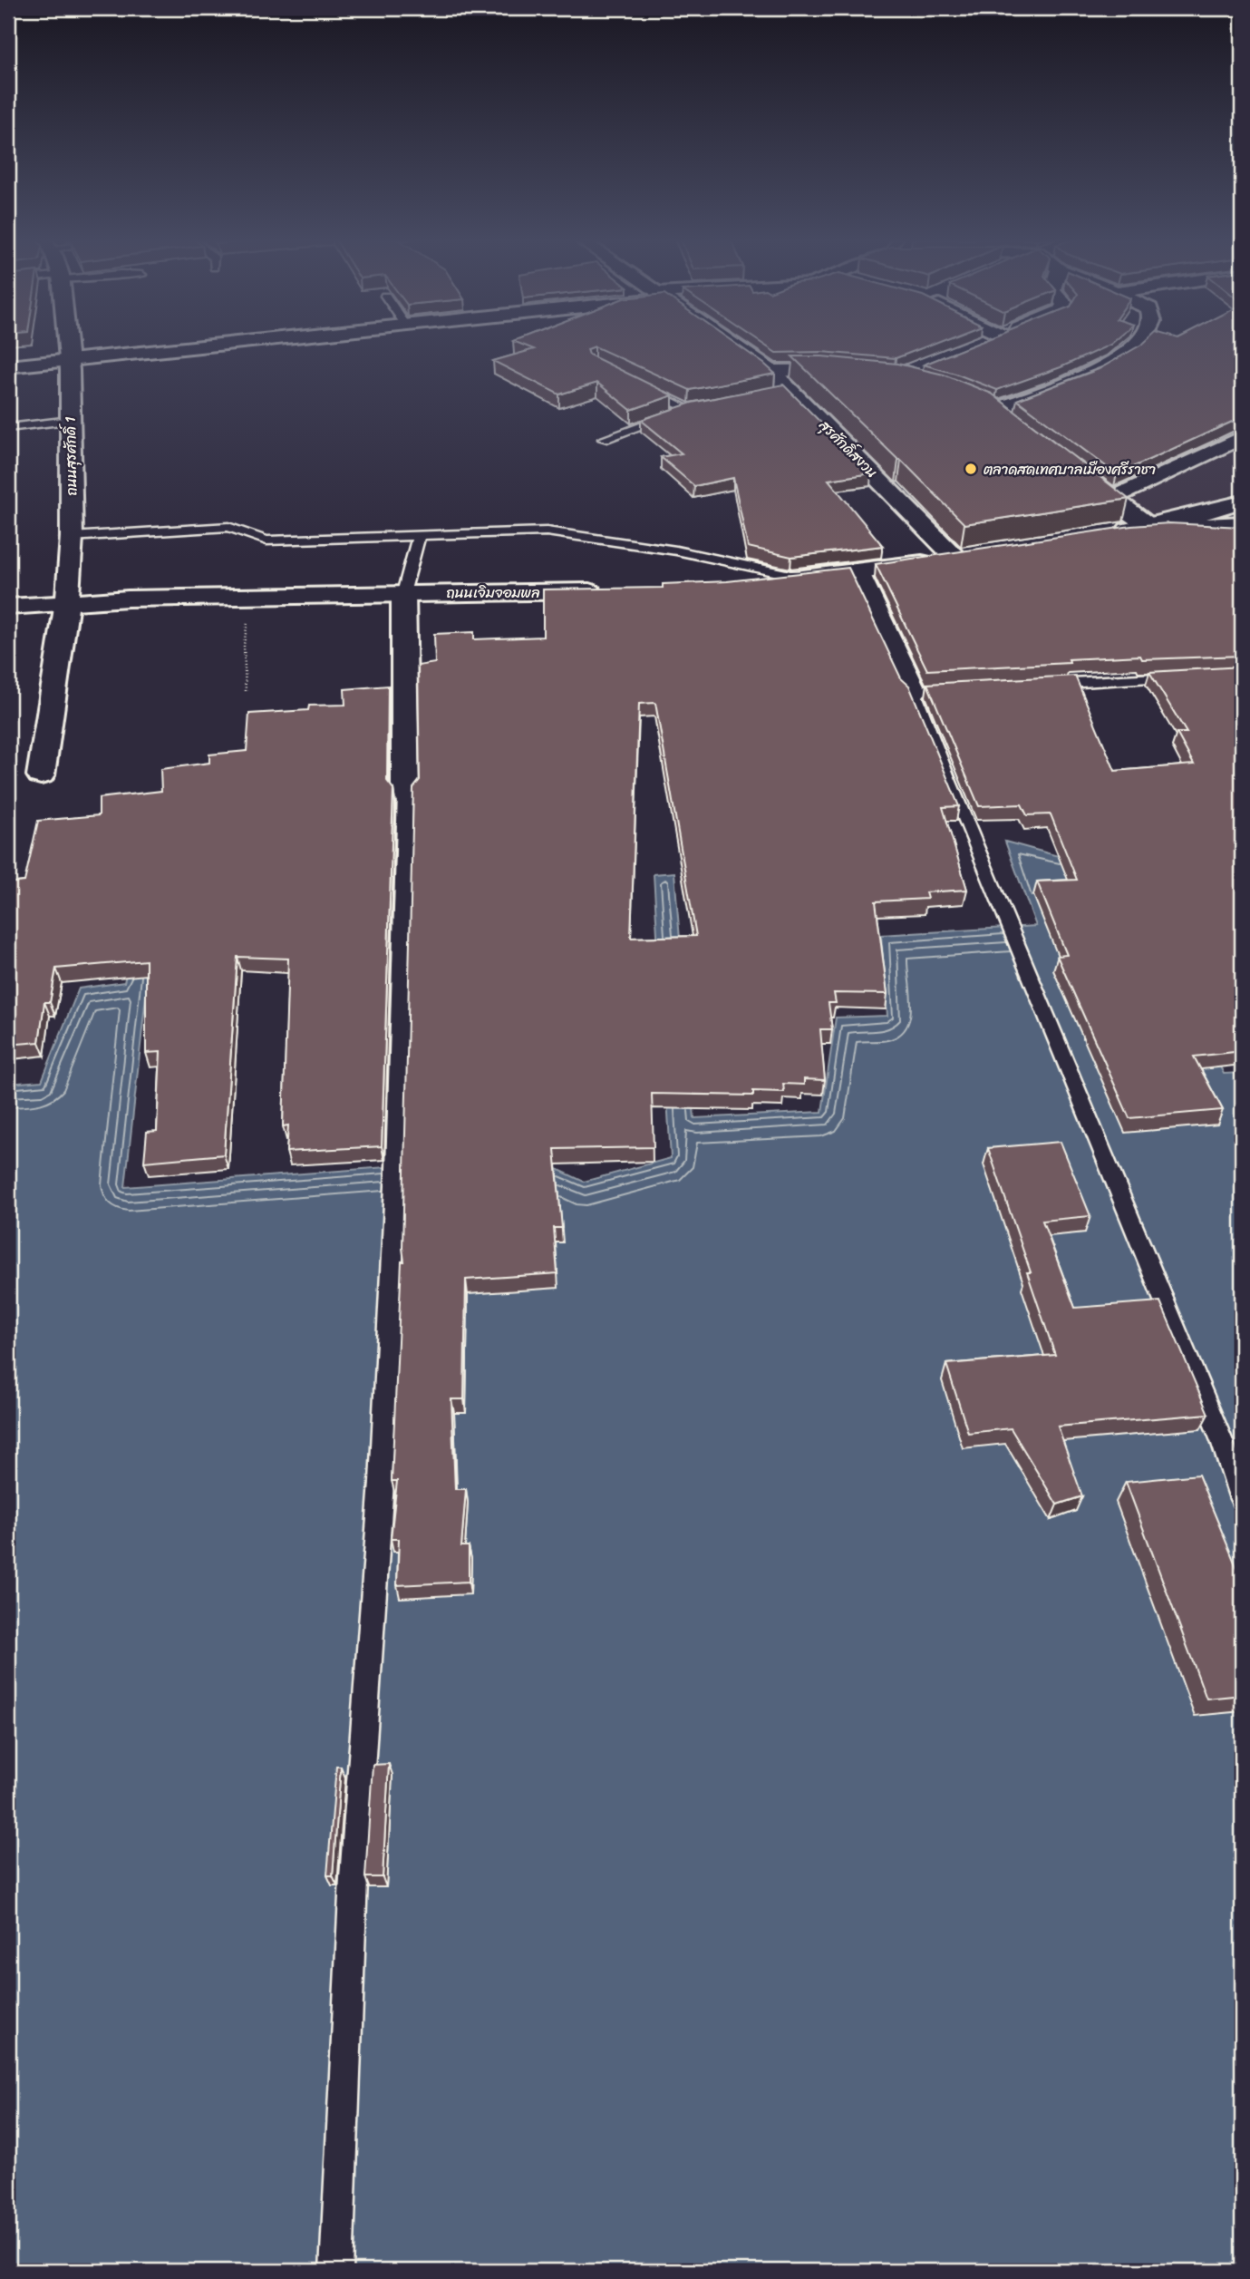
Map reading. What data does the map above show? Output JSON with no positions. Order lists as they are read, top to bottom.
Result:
{
  "streets": {
    "street": ["สุรศักดิ์สงวน", "ถนนสุรศักดิ์ 1", "ถนนเจิมจอมพล"]
  },
  "crossings": [
    ["ถนนสุรศักดิ์ 1", "ถนนเจิมจอมพล"]
  ],
  "places": ["ตลาดสดเทศบาลเมืองศรีราชา"]
}
